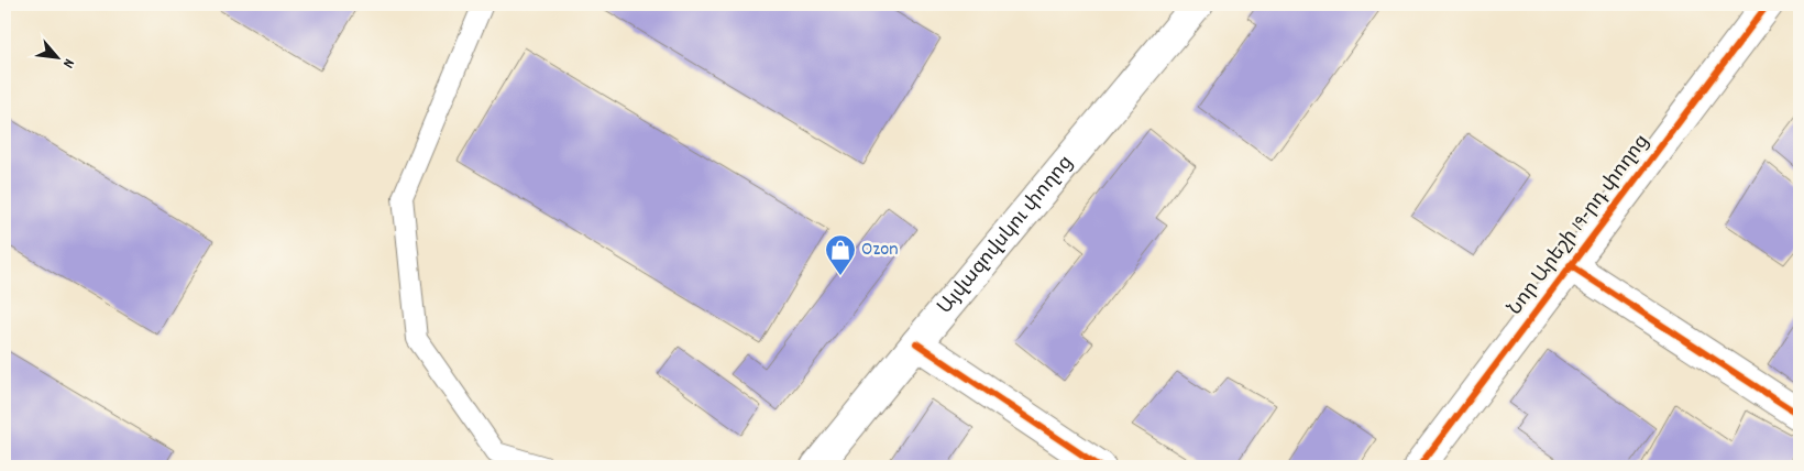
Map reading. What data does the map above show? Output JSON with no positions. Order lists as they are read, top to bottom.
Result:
{
  "streets": {
    "street": ["Նոր Արեշի 19-րդ փողոց", "Այվազովսկու փողոց"]
  },
  "places": {
    "shop": ["Ozon"]
  },
  "north": "bottom right"
}
